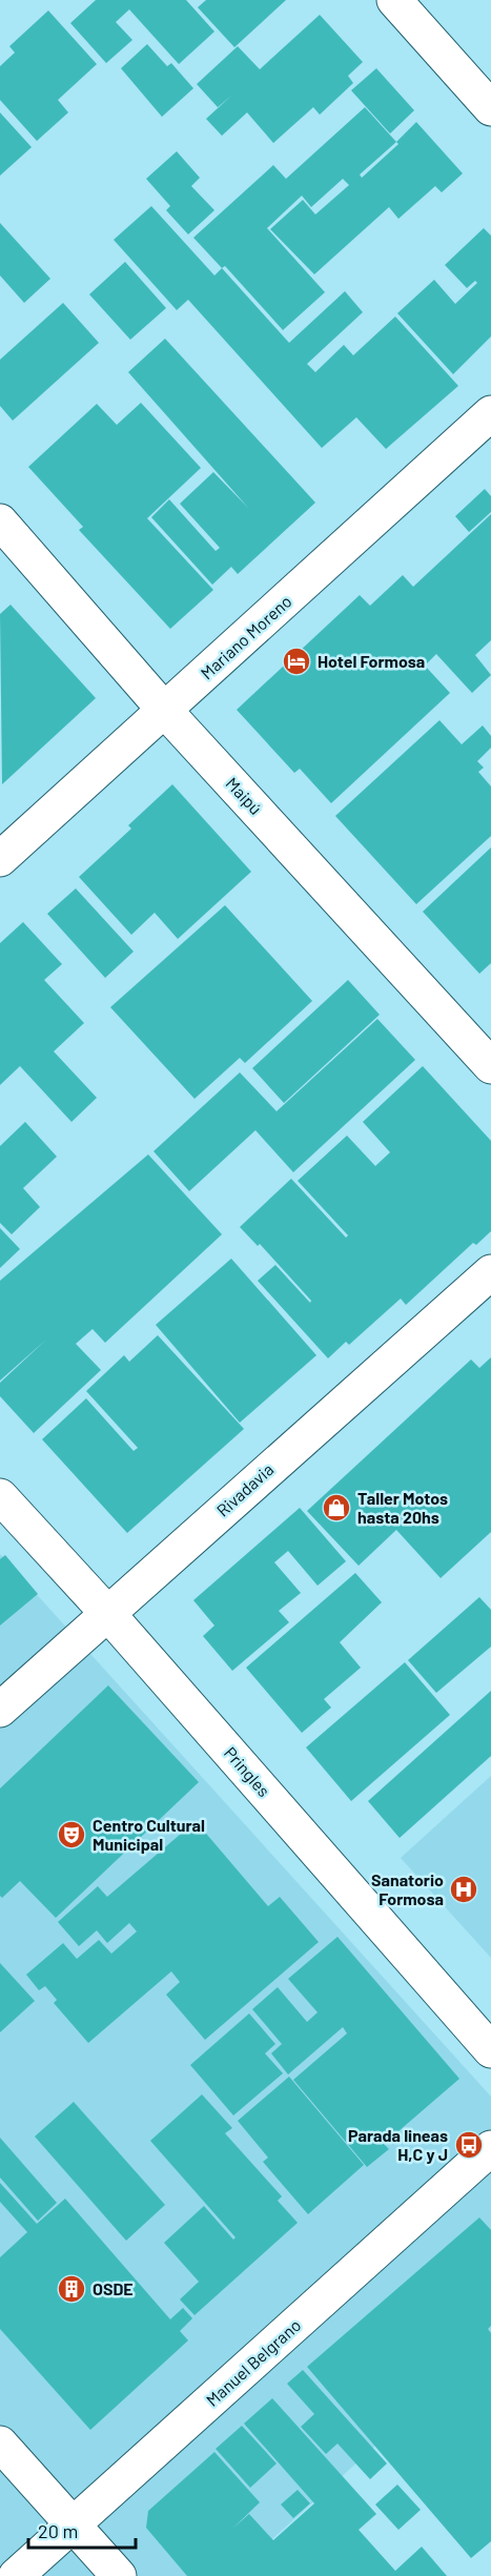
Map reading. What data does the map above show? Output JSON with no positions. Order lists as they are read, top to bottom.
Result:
{
  "streets": {
    "street": [
      "Mariano Moreno",
      "Maipú",
      "Rivadavia",
      "Pringles",
      "Manuel Belgrano"
    ]
  },
  "crossings": [
    ["Mariano Moreno", "Maipú"],
    ["Rivadavia", "Pringles"]
  ],
  "places": {
    "hotel": ["Hotel Formosa"],
    "shop": ["Taller Motos hasta 20hs"],
    "theatre": ["Centro Cultural Municipal"],
    "hospital": ["Sanatorio Formosa"],
    "bus stop": ["Parada lineas H,C y J"],
    "building": ["OSDE"]
  },
  "scale_bar": "20 m"
}
